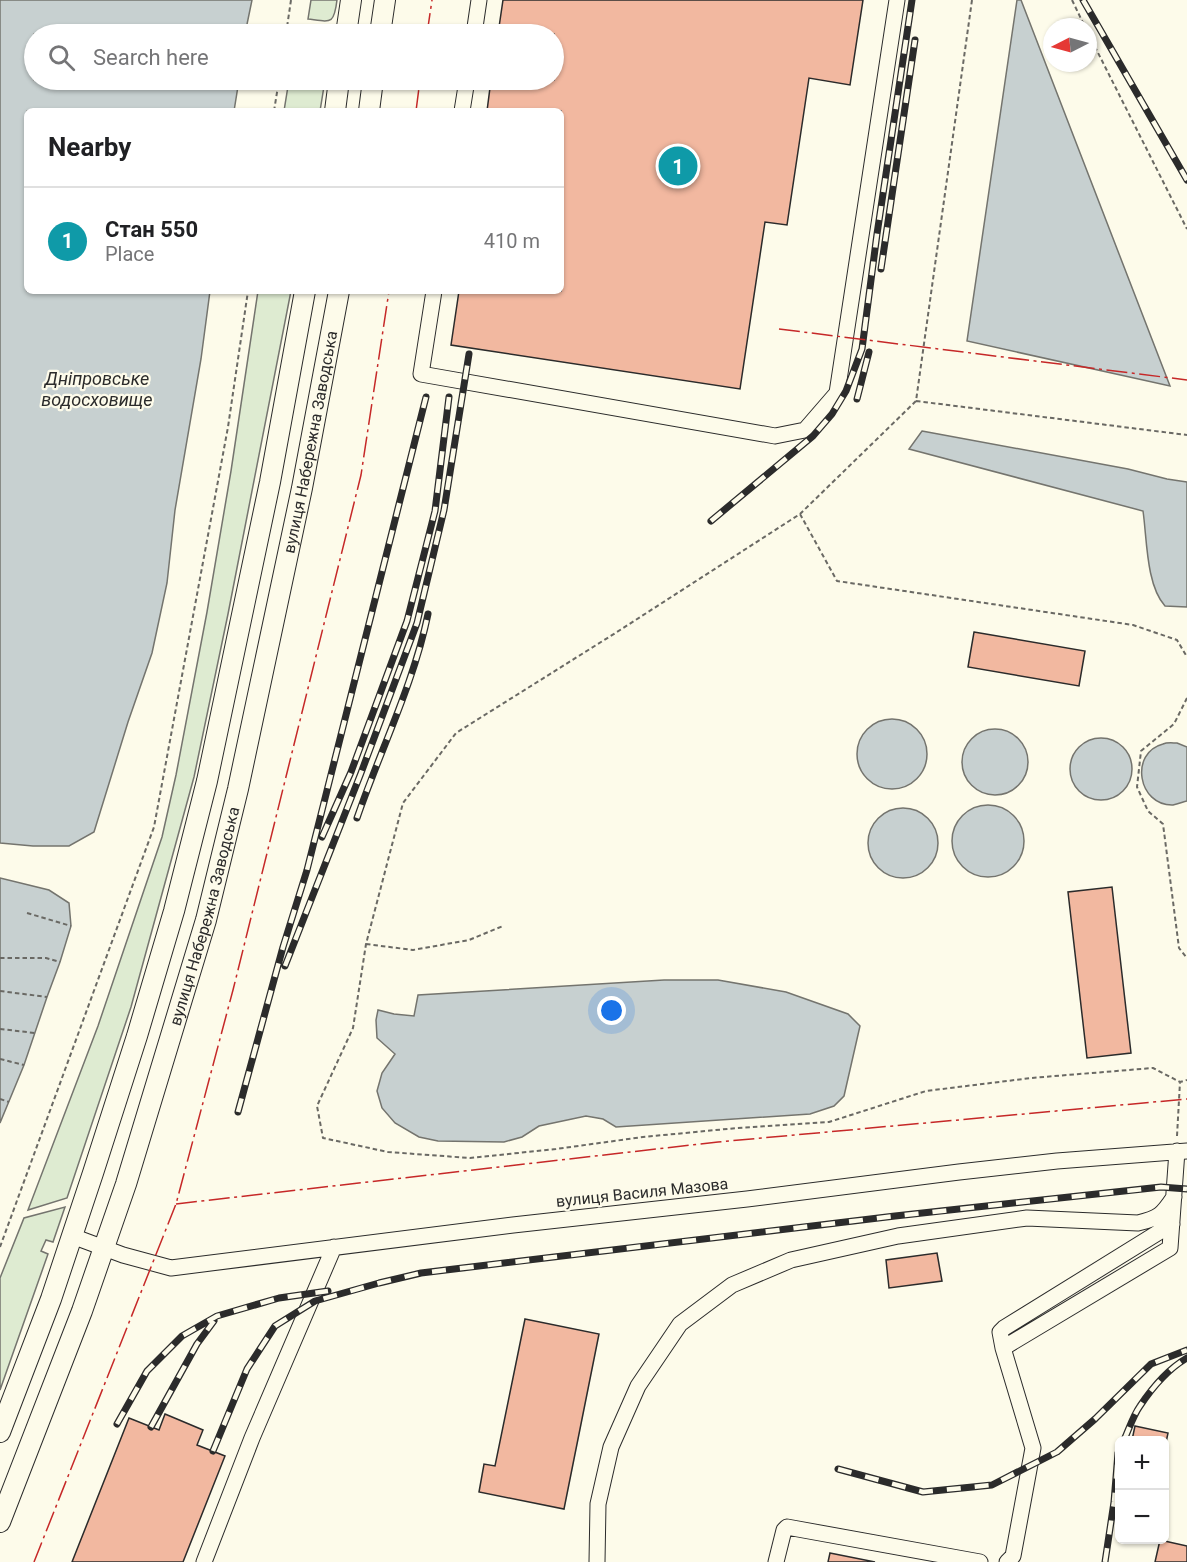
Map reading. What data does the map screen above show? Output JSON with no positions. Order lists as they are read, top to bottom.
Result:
{
  "streets": {
    "main road": ["вулиця Набережна Заводська"],
    "street": ["вулиця Василя Мазова"]
  },
  "crossings": [
    ["вулиця Набережна Заводська", "вулиця Василя Мазова"]
  ],
  "water": ["Дніпровське водосховище"],
  "north": "left",
  "page": {
    "search": "Search here",
    "heading": "Nearby",
    "pins": "1",
    "list": [
      {
        "mark": "1",
        "name": "Стан 550",
        "note": "Place",
        "value": "410 m"
      }
    ],
    "map_buttons": ["+", "−"]
  }
}
